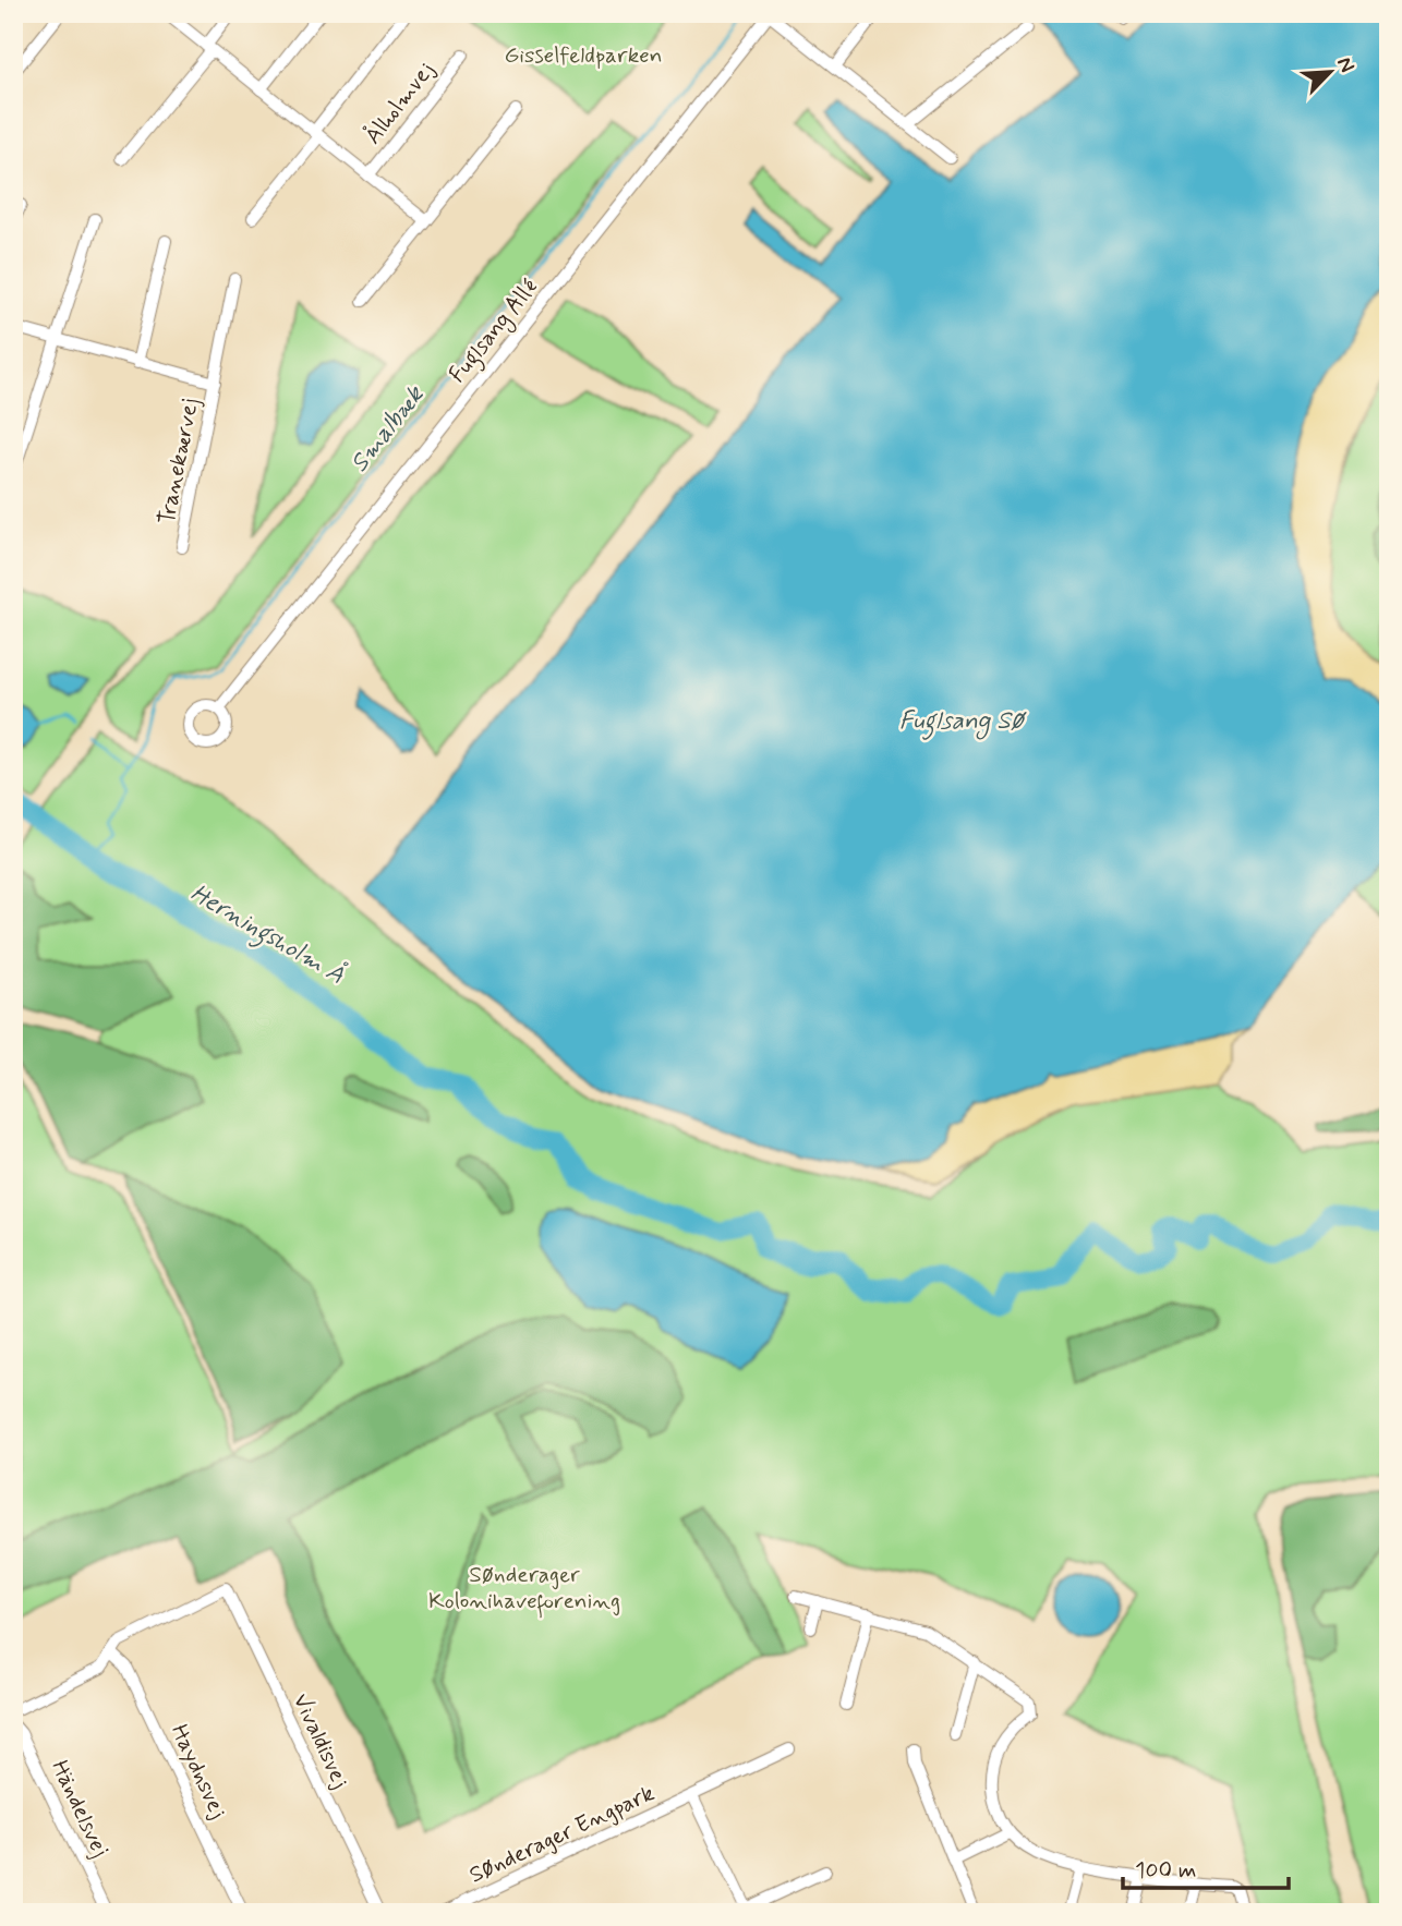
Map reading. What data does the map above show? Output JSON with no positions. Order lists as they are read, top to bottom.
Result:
{
  "streets": {
    "street": [
      "Ålholmvej",
      "Fuglsang Allé",
      "Tranekærvej",
      "Vivaldisvej",
      "Haydnsvej",
      "Händelsvej",
      "Sønderager Engpark"
    ]
  },
  "crossings": [
    ["Vivaldisvej", "Haydnsvej"]
  ],
  "water": ["Smalbæk", "Fuglsang Sø", "Herningsholm Å"],
  "parks": ["Gisselfeldparken", "Sønderager Kolonihaveforening"],
  "scale_bar": "100 m",
  "north": "top right"
}
